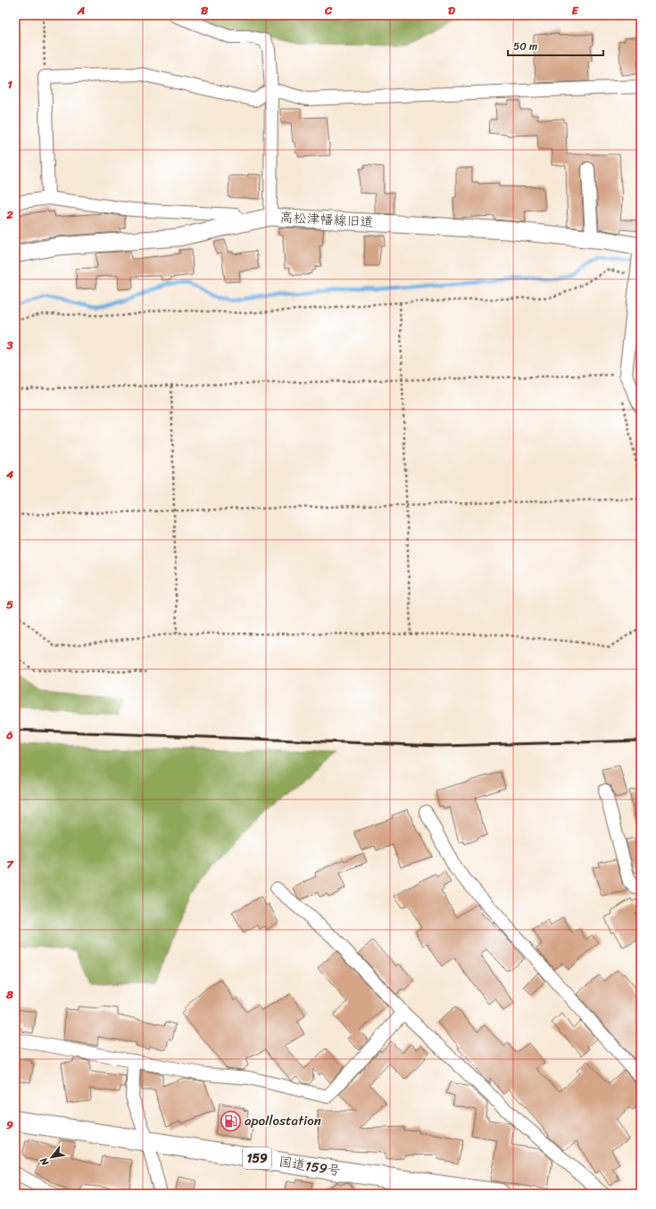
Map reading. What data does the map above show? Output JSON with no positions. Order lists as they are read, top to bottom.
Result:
{
  "streets": {
    "highway": ["159", "国道159号"],
    "street": ["高松津幡線旧道"]
  },
  "places": {
    "fuel station": ["apollostation"]
  },
  "scale_bar": "50 m",
  "north": "bottom left",
  "grid": {
    "columns": [
      "A",
      "B",
      "C",
      "D",
      "E"
    ],
    "rows": [
      "1",
      "2",
      "3",
      "4",
      "5",
      "6",
      "7",
      "8",
      "9"
    ]
  }
}
